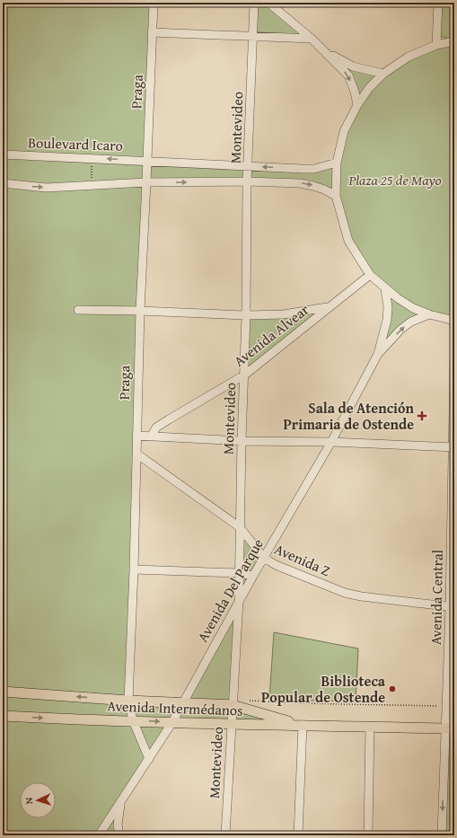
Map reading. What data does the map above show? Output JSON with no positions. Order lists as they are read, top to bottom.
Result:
{
  "streets": {
    "main road": ["Avenida Intermédanos"],
    "street": [
      "Praga",
      "Montevideo",
      "Boulevard Icaro",
      "Avenida Alvear",
      "Avenida Z",
      "Avenida Del Parque",
      "Avenida Central"
    ]
  },
  "crossings": [
    ["Praga", "Boulevard Icaro"],
    ["Praga", "Avenida Z"],
    ["Praga", "Avenida Del Parque"],
    ["Praga", "Avenida Intermédanos"],
    ["Montevideo", "Boulevard Icaro"],
    ["Montevideo", "Avenida Alvear"],
    ["Montevideo", "Avenida Z"],
    ["Montevideo", "Avenida Del Parque"],
    ["Montevideo", "Avenida Intermédanos"],
    ["Avenida Z", "Avenida Del Parque"],
    ["Avenida Z", "Avenida Central"],
    ["Avenida Del Parque", "Avenida Intermédanos"]
  ],
  "parks": ["Plaza 25 de Mayo"],
  "places": {
    "health": ["Sala de Atención Primaria de Ostende"],
    "other": ["Biblioteca Popular de Ostende"]
  },
  "north": "left"
}
